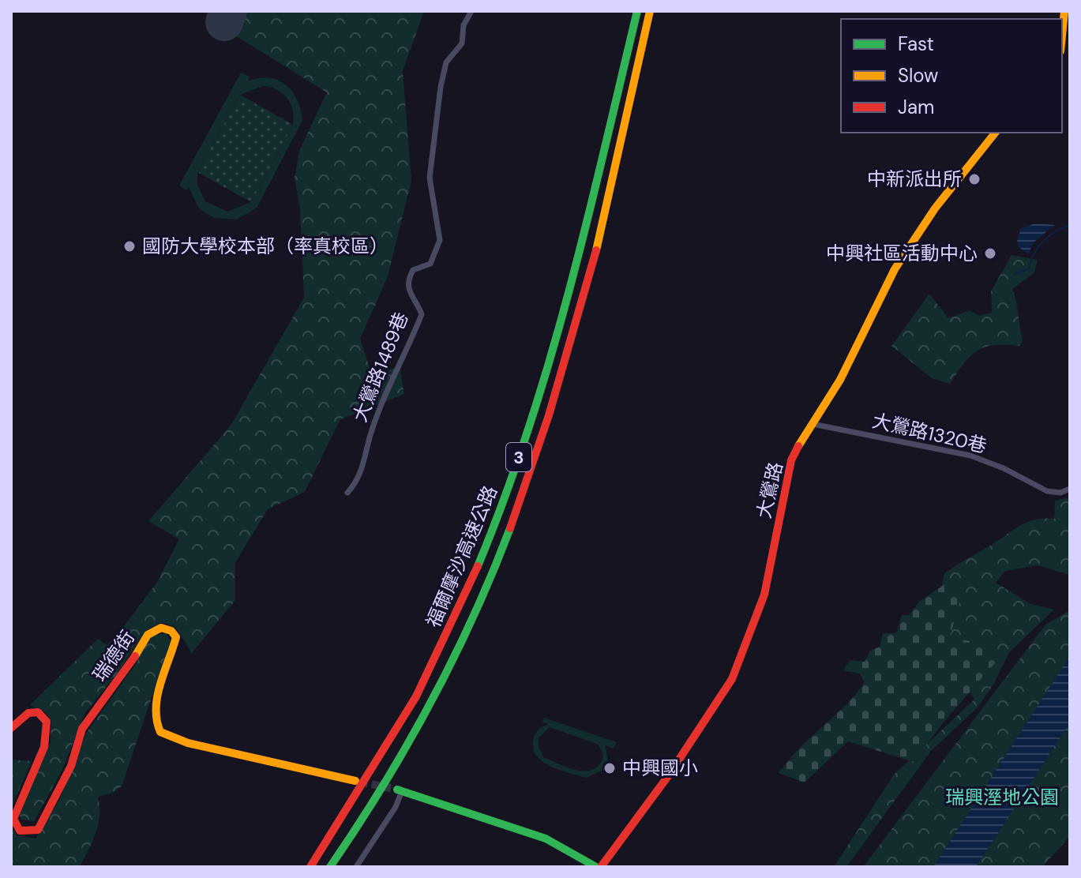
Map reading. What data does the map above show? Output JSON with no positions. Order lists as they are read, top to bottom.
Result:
{
  "streets": {
    "main road": [
      "3",
      "大鶯路",
      "福爾摩沙高速公路",
      "瑞德街"
    ],
    "street": ["大鶯路1489巷", "大鶯路1320巷"]
  },
  "crossings": [
    ["大鶯路1320巷", "大鶯路"]
  ],
  "parks": ["瑞興溼地公園"],
  "places": [
    "中新派出所",
    "國防大學校本部（率真校區）",
    "中興社區活動中心",
    "中興國小"
  ],
  "legend": ["Fast", "Slow", "Jam"]
}
